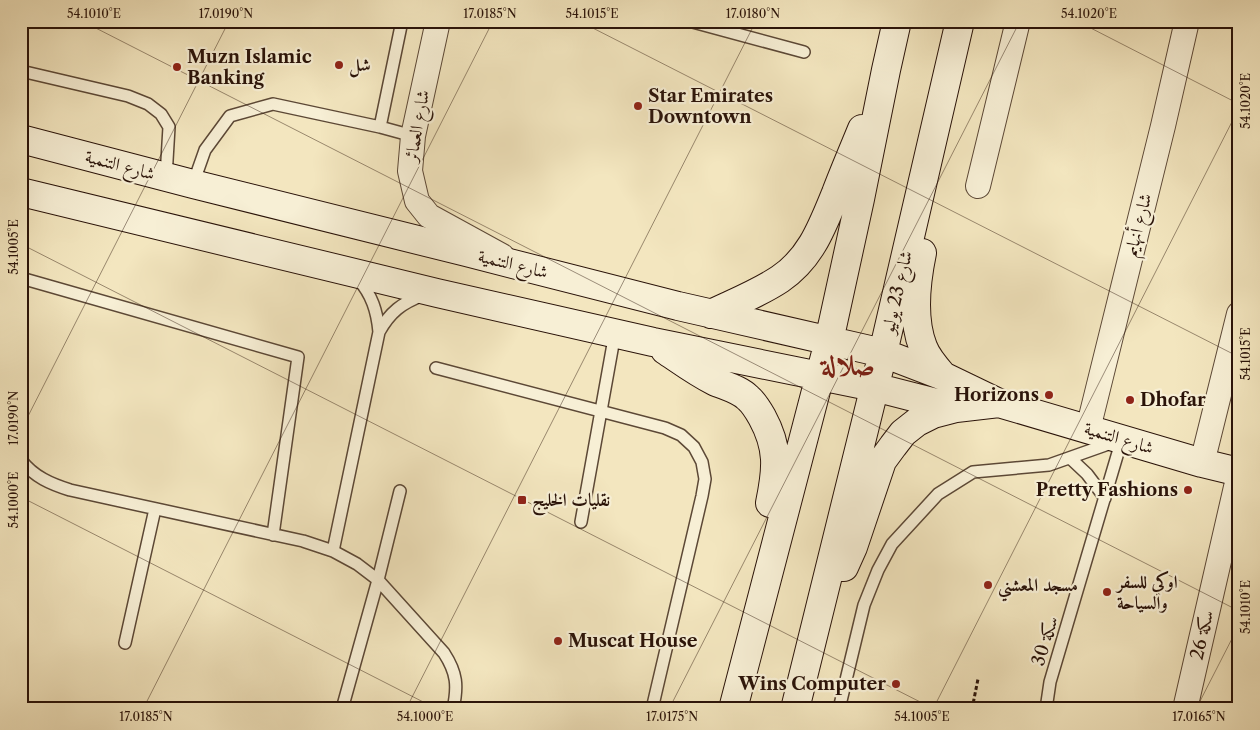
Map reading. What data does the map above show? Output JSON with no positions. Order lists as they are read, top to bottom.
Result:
{
  "streets": {
    "main road": ["شارع التنمية", "شارع 23 يوليو"],
    "street": ["شارع العمائر", "شارع أنهايم", "سكة 26"],
    "lane": ["سكة 30"]
  },
  "crossings": [
    ["شارع العمائر", "شارع التنمية"],
    ["شارع التنمية", "شارع أنهايم"],
    ["شارع التنمية", "شارع 23 يوليو"],
    ["شارع التنمية", "سكة 26"],
    ["شارع التنمية", "سكة 30"]
  ],
  "districts": ["صلالة"],
  "places": {
    "other": [
      "شل",
      "Muzn Islamic Banking",
      "Star Emirates Downtown",
      "Horizons",
      "Dhofar",
      "Pretty Fashions",
      "مسجد المعشني",
      "اوكي للسفر والسياحة",
      "Muscat House",
      "Wins Computer"
    ],
    "transit": ["نقليات الخليج"]
  },
  "coordinates": [
    "54.1010°E",
    "17.0190°N",
    "17.0185°N",
    "54.1015°E",
    "17.0180°N",
    "54.1020°E",
    "54.1005°E",
    "54.1000°E",
    "17.0175°N",
    "17.0165°N"
  ]
}
